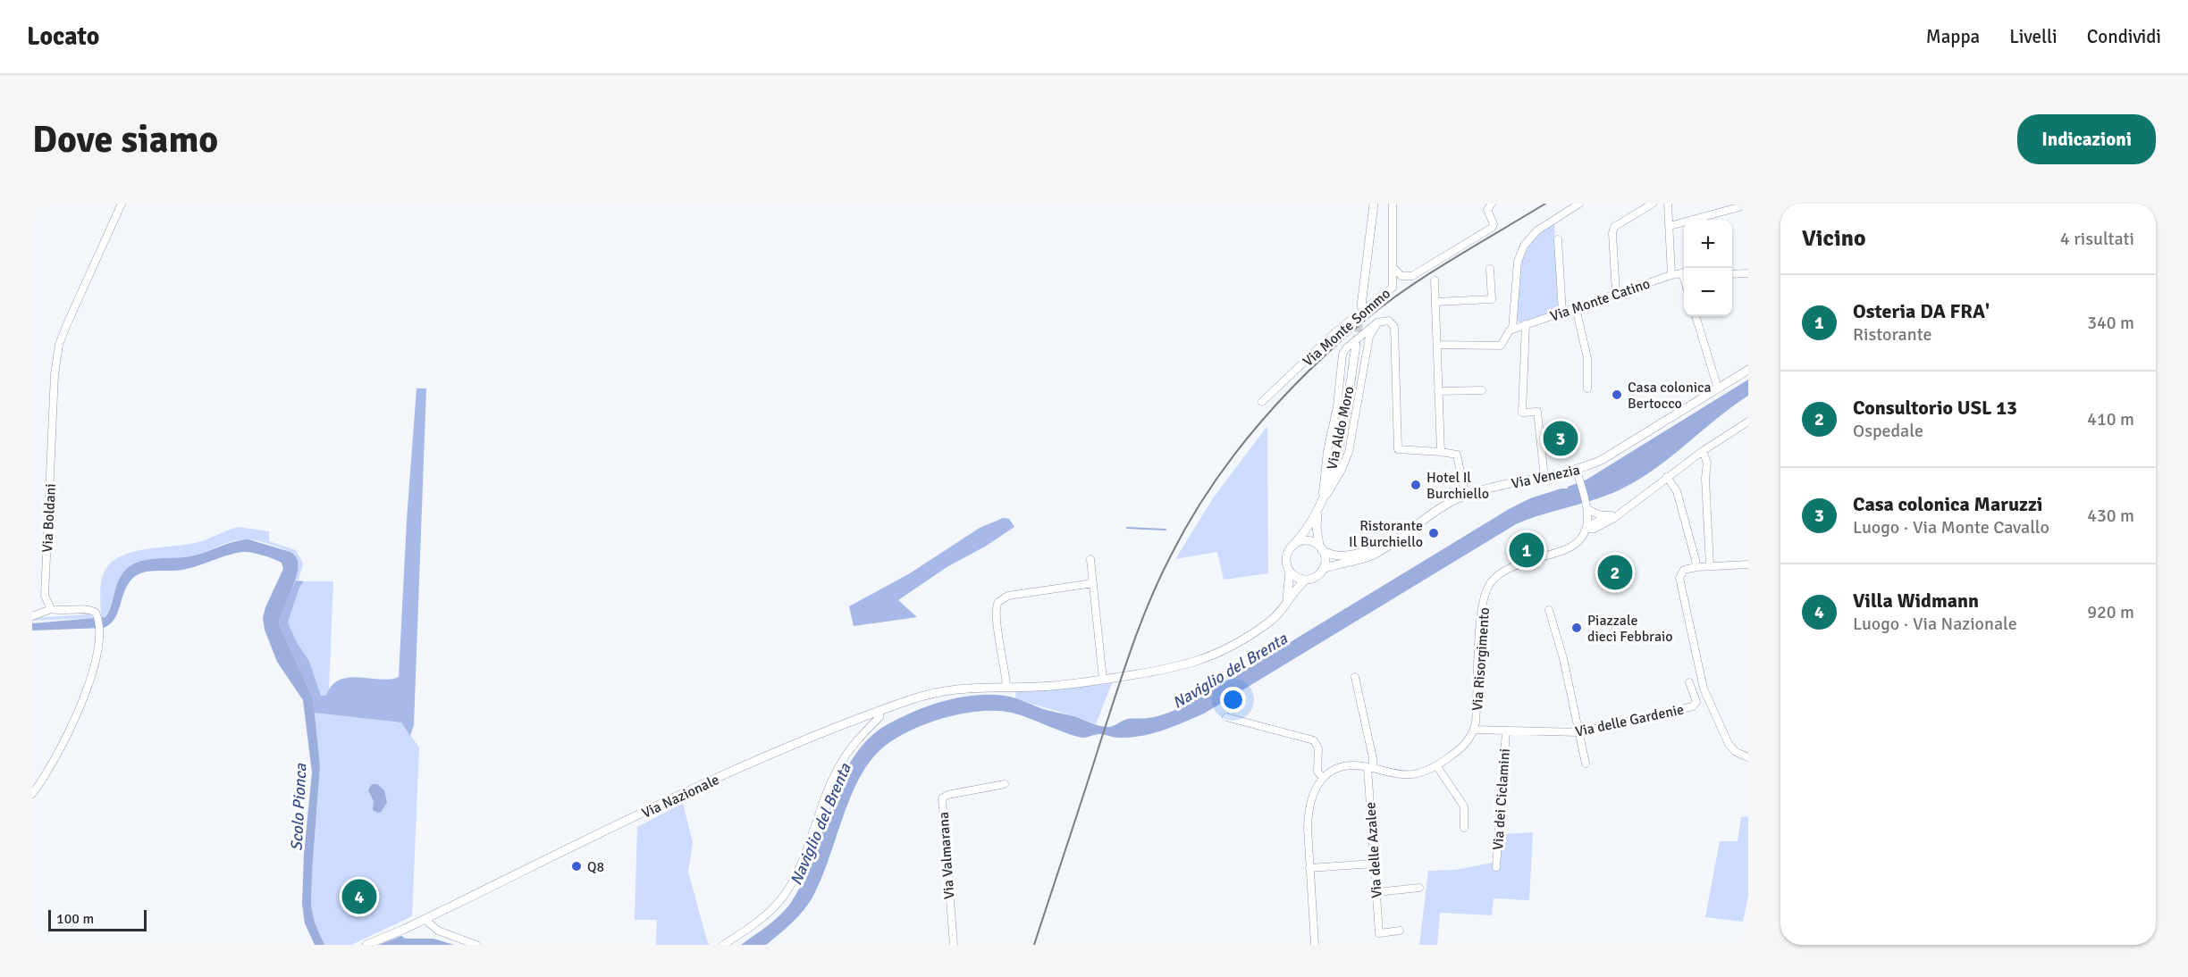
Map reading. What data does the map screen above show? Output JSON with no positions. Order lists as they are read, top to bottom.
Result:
{
  "streets": {
    "main road": ["Via Aldo Moro", "Via Venezia", "Via Nazionale"],
    "street": [
      "Via Monte Catino",
      "Via Monte Sommo",
      "Via Boldani",
      "Via Risorgimento",
      "Via delle Gardenie",
      "Via dei Ciclamini",
      "Via delle Azalee",
      "Via Valmarana"
    ]
  },
  "crossings": [
    ["Via Monte Sommo", "Via Aldo Moro"],
    ["Via Aldo Moro", "Via Venezia"],
    ["Via Risorgimento", "Via delle Gardenie"],
    ["Via Risorgimento", "Via delle Azalee"],
    ["Via delle Gardenie", "Via dei Ciclamini"]
  ],
  "water": ["Naviglio del Brenta", "Scolo Pionca"],
  "places": [
    "Casa colonica Bertocco",
    "Hotel Il Burchiello",
    "Ristorante Il Burchiello",
    "Piazzale dieci Febbraio",
    "Q8"
  ],
  "scale_bar": "100 m",
  "page": {
    "header": "Locato",
    "nav": ["Mappa", "Livelli", "Condividi"],
    "buttons": "Indicazioni",
    "title": "Dove siamo",
    "heading": ["Vicino", "4 risultati"],
    "map_buttons": ["+", "−"],
    "list": [
      {
        "mark": "1",
        "name": "Osteria DA FRA'",
        "note": "Ristorante",
        "value": "340 m"
      },
      {
        "mark": "2",
        "name": "Consultorio USL 13",
        "note": "Ospedale",
        "value": "410 m"
      },
      {
        "mark": "3",
        "name": "Casa colonica Maruzzi",
        "note": "Luogo · Via Monte Cavallo",
        "value": "430 m"
      },
      {
        "mark": "4",
        "name": "Villa Widmann",
        "note": "Luogo · Via Nazionale",
        "value": "920 m"
      }
    ],
    "pins": [
      "3",
      "1",
      "2",
      "4"
    ],
    "scale": "100 m"
  }
}
